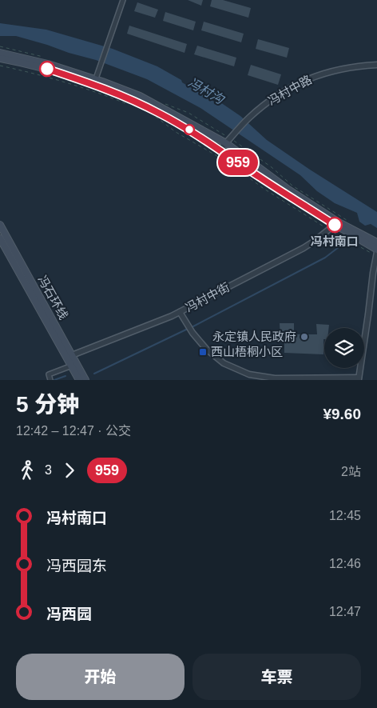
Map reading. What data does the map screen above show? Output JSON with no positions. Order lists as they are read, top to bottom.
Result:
{
  "streets": {
    "main road": ["冯石环线"],
    "street": ["冯村中路", "冯村中街"]
  },
  "crossings": [
    ["冯石环线", "冯村中街"]
  ],
  "water": ["冯村沟"],
  "places": {
    "other": ["冯村南口", "永定镇人民政府"],
    "transit": ["西山梧桐小区"]
  },
  "lines": ["bus line 959"],
  "page": {
    "on_map": "959",
    "heading": ["5 分钟", "12:42 – 12:47 · 公交", "¥9.60"],
    "legs": ["3", "959", "2站"],
    "list": [
      {
        "name": "冯村南口",
        "value": "12:45"
      },
      {
        "name": "冯西园东",
        "value": "12:46"
      },
      {
        "name": "冯西园",
        "value": "12:47"
      }
    ],
    "buttons": ["开始", "车票"]
  }
}
